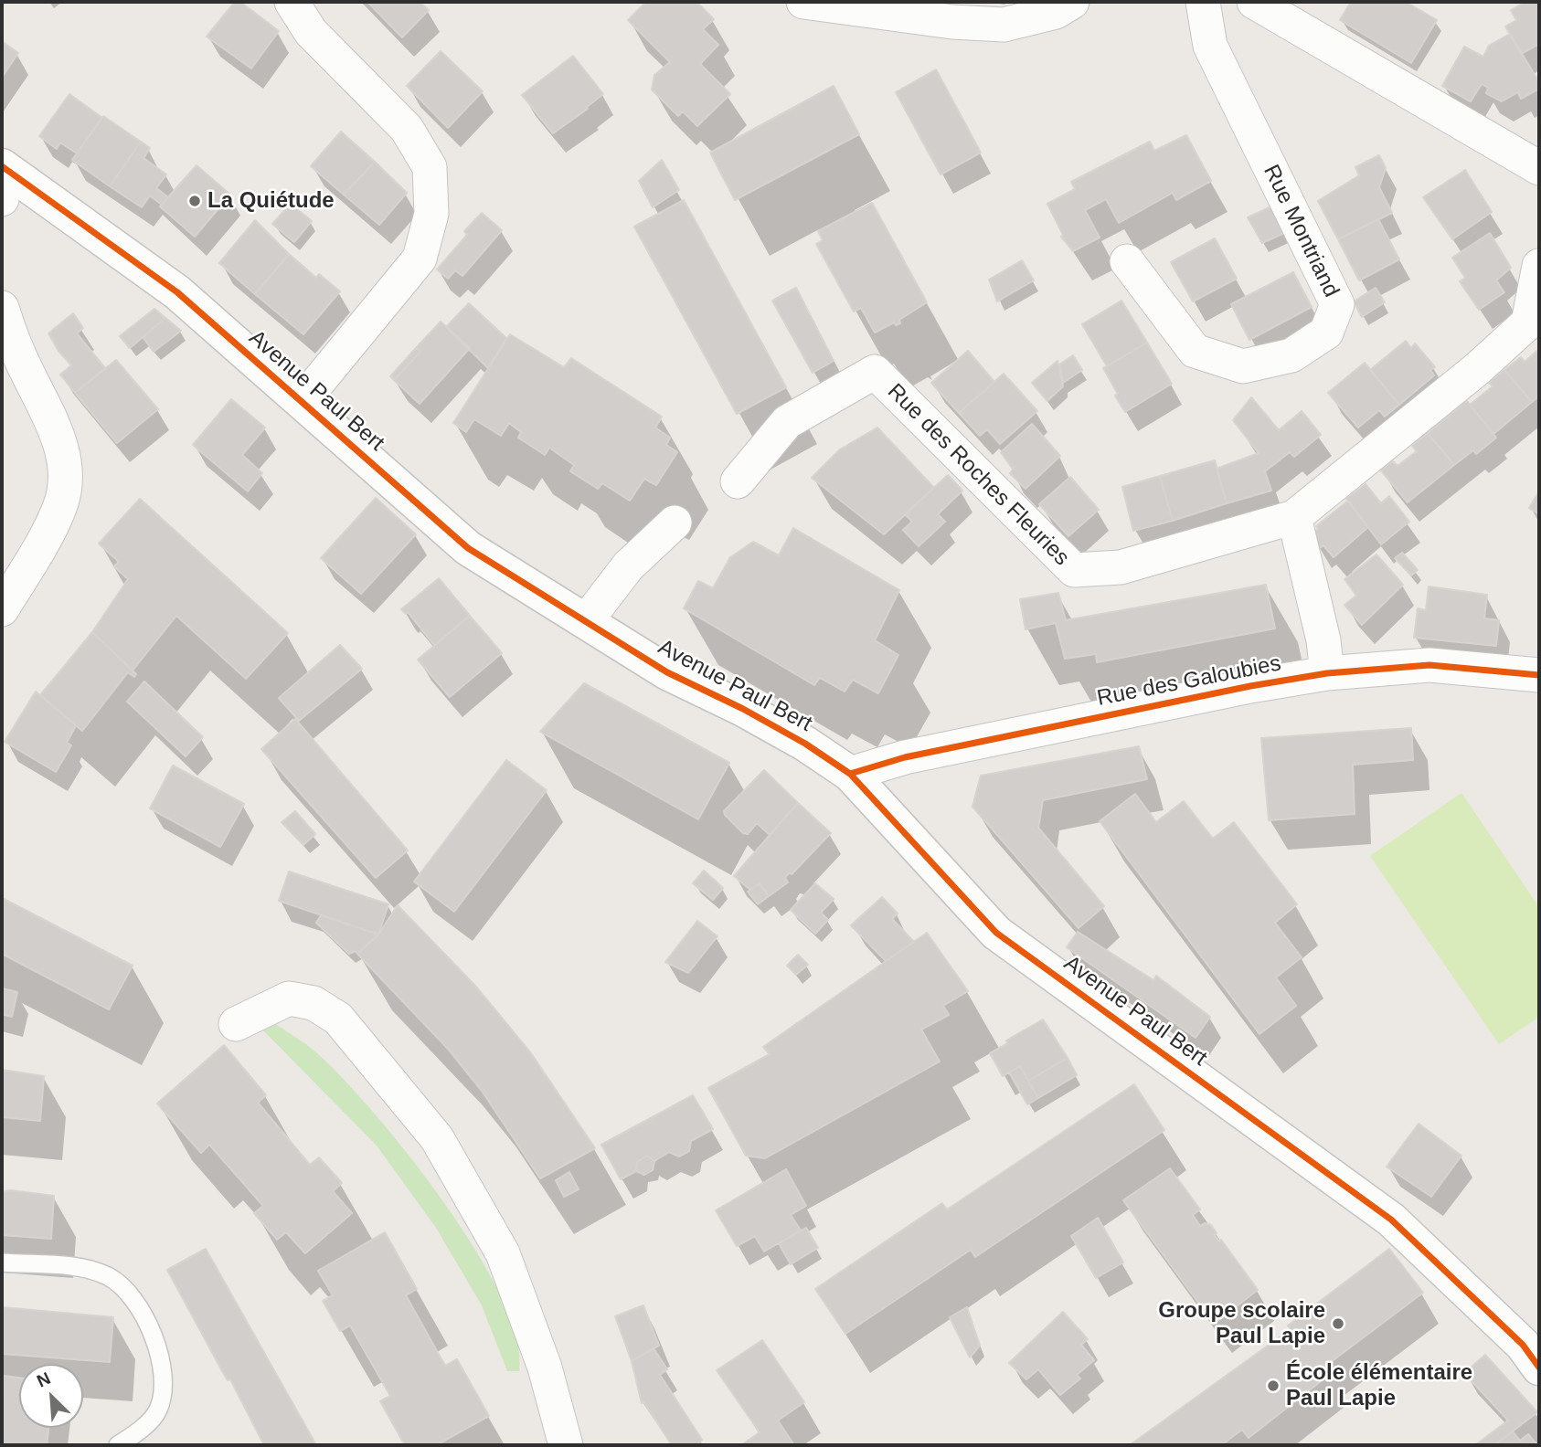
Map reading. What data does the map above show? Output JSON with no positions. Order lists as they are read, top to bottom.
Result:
{
  "streets": {
    "street": [
      "Rue Montriand",
      "Avenue Paul Bert",
      "Rue des Roches Fleuries",
      "Rue des Galoubies"
    ]
  },
  "crossings": [
    ["Avenue Paul Bert", "Rue des Galoubies"]
  ],
  "places": ["La Quiétude", "Groupe scolaire Paul Lapie", "École élémentaire Paul Lapie"],
  "north": "top left"
}
